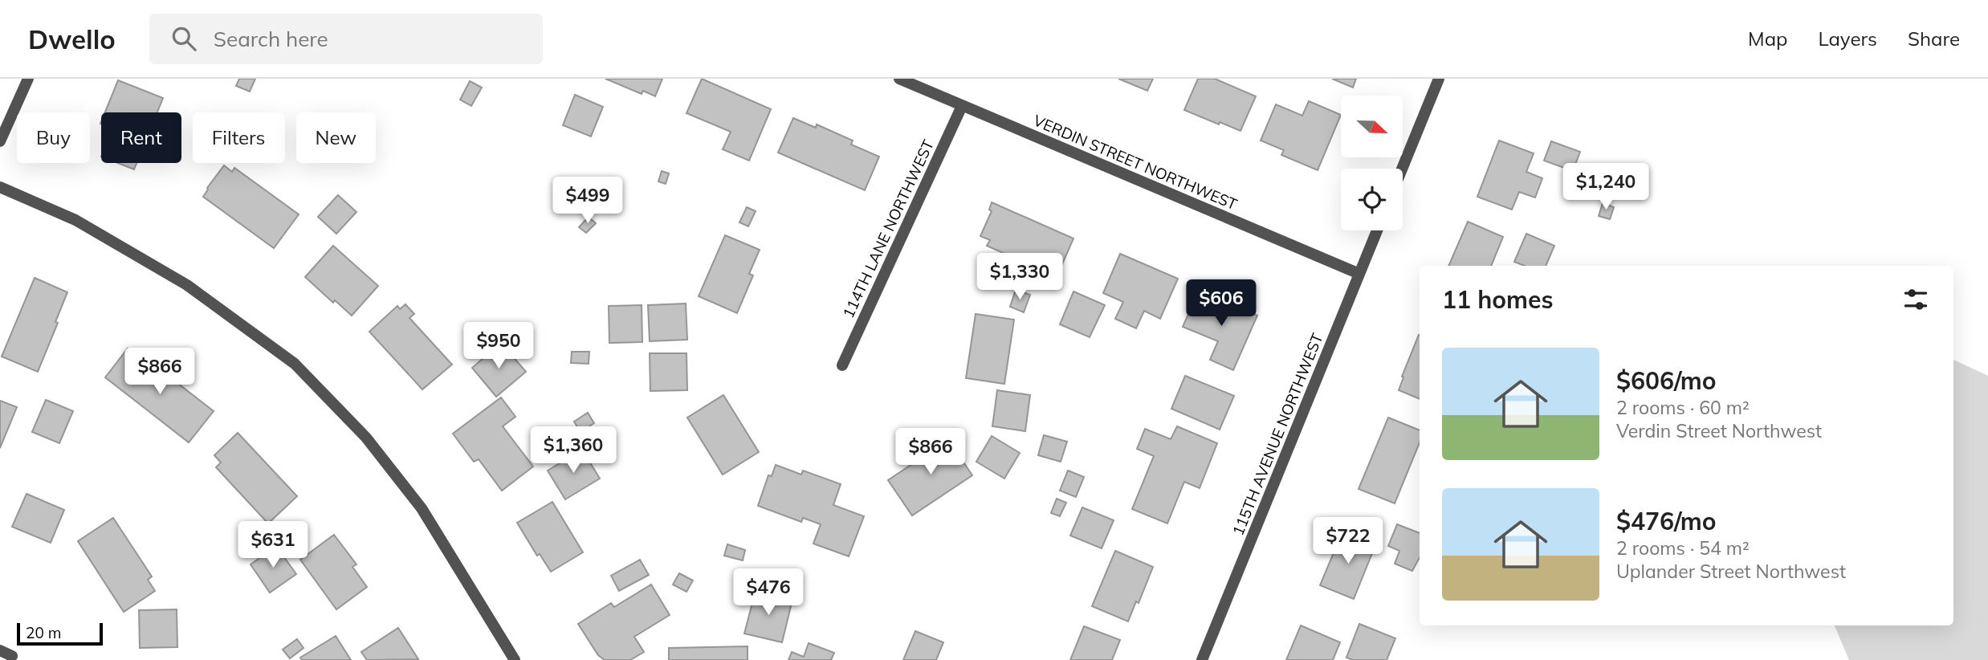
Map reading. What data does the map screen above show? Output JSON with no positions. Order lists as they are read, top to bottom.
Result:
{
  "streets": {
    "street": ["VERDIN STREET NORTHWEST", "114TH LANE NORTHWEST", "115TH AVENUE NORTHWEST"]
  },
  "crossings": [
    ["VERDIN STREET NORTHWEST", "114TH LANE NORTHWEST"],
    ["VERDIN STREET NORTHWEST", "115TH AVENUE NORTHWEST"]
  ],
  "scale_bar": "20 m",
  "north": "right",
  "page": {
    "header": "Dwello",
    "search": "Search here",
    "nav": ["Map", "Layers", "Share"],
    "chip": [
      "Buy",
      "Rent",
      "Filters",
      "New"
    ],
    "price": [
      "$1,240",
      "$499",
      "$1,330",
      "$606",
      "$950",
      "$866",
      "$1,360",
      "$866",
      "$722",
      "$631",
      "$476"
    ],
    "heading": "11 homes",
    "list": [
      {
        "name": "$606/mo",
        "note": "2 rooms · 60 m² · Verdin Street Northwest"
      },
      {
        "name": "$476/mo",
        "note": "2 rooms · 54 m² · Uplander Street Northwest"
      }
    ],
    "scale": "20 m"
  }
}
